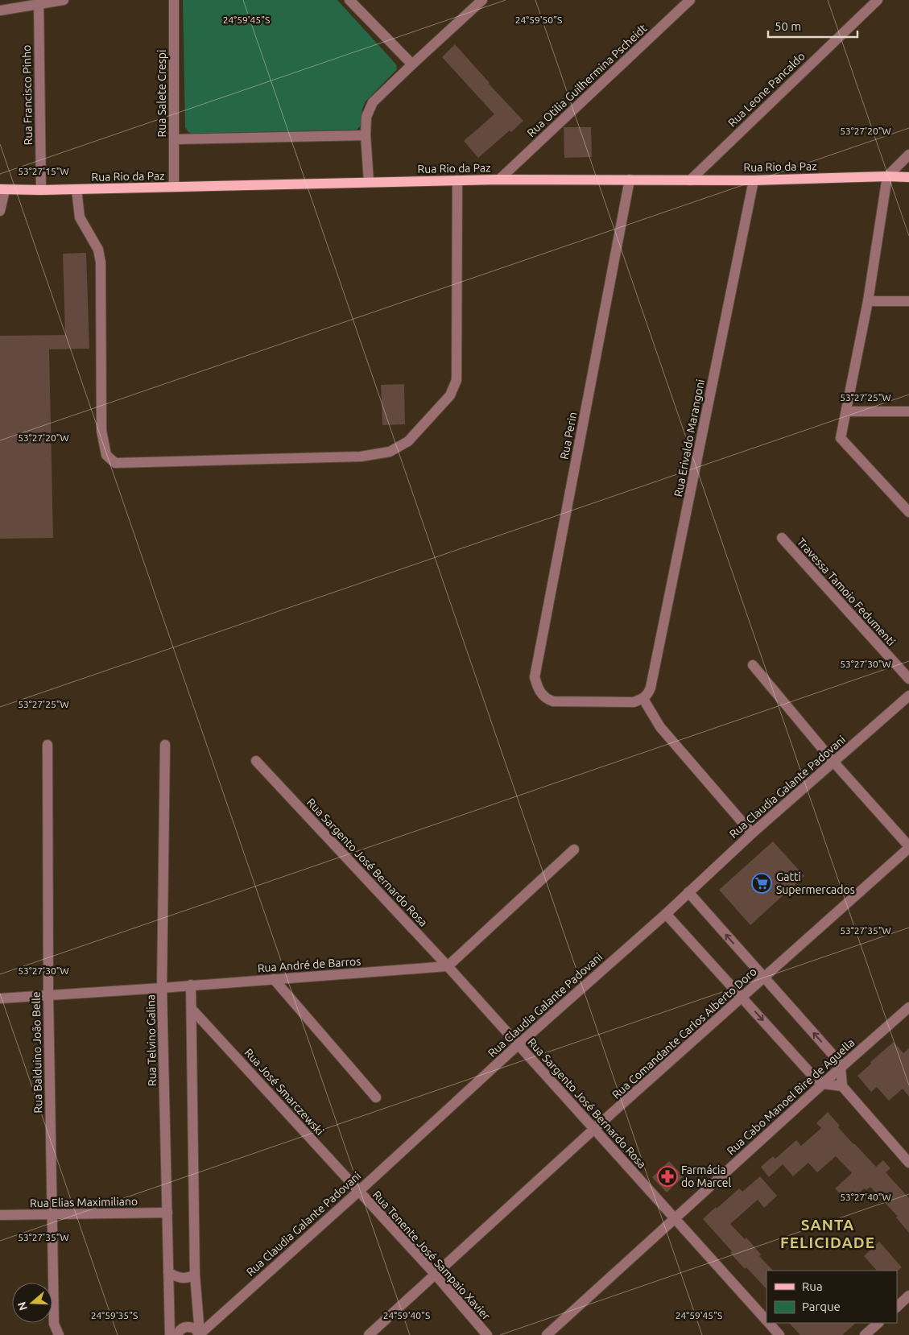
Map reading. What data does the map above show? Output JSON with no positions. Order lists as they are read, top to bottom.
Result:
{
  "streets": {
    "main road": ["Rua Rio da Paz"],
    "street": [
      "Rua Otilia Guilhermina Pscheidt",
      "Rua Leone Pancaldo",
      "Rua Salete Crespi",
      "Rua Francisco Pinho",
      "Rua Perin",
      "Rua Erivaldo Marangoni",
      "Travessa Tamoio Fedumenti",
      "Rua Claudia Galante Padovani",
      "Rua Sargento José Bernardo Rosa",
      "Rua André de Barros",
      "Rua Comandante Carlos Alberto Doro",
      "Rua Telvino Galina",
      "Rua Balduino João Belle",
      "Rua José Smarczewski",
      "Rua Cabo Manoel Bire de Aguella",
      "Rua Elias Maximiliano",
      "Rua Tenente José Sampaio Xavier"
    ]
  },
  "crossings": [
    ["Rua Otilia Guilhermina Pscheidt", "Rua Rio da Paz"],
    ["Rua Leone Pancaldo", "Rua Rio da Paz"],
    ["Rua Salete Crespi", "Rua Rio da Paz"],
    ["Rua Francisco Pinho", "Rua Rio da Paz"],
    ["Rua Rio da Paz", "Rua Perin"],
    ["Rua Rio da Paz", "Rua Erivaldo Marangoni"],
    ["Rua Perin", "Rua Erivaldo Marangoni"],
    ["Rua Claudia Galante Padovani", "Rua Sargento José Bernardo Rosa"],
    ["Rua Claudia Galante Padovani", "Rua José Smarczewski"],
    ["Rua Claudia Galante Padovani", "Rua Tenente José Sampaio Xavier"],
    ["Rua Sargento José Bernardo Rosa", "Rua André de Barros"],
    ["Rua Sargento José Bernardo Rosa", "Rua Comandante Carlos Alberto Doro"],
    ["Rua Sargento José Bernardo Rosa", "Rua Cabo Manoel Bire de Aguella"],
    ["Rua André de Barros", "Rua Telvino Galina"],
    ["Rua André de Barros", "Rua Balduino João Belle"],
    ["Rua Comandante Carlos Alberto Doro", "Rua Tenente José Sampaio Xavier"],
    ["Rua Telvino Galina", "Rua Elias Maximiliano"],
    ["Rua Balduino João Belle", "Rua Elias Maximiliano"],
    ["Rua José Smarczewski", "Rua Tenente José Sampaio Xavier"]
  ],
  "districts": ["SANTA FELICIDADE"],
  "places": {
    "supermarket": ["Gatti Supermercados"],
    "pharmacy": ["Farmácia do Marcel"]
  },
  "legend": ["Rua", "Parque"],
  "scale_bar": "50 m",
  "north": "left",
  "coordinates": [
    "24°59'45\"S",
    "24°59'50\"S",
    "53°27'20\"W",
    "53°27'15\"W",
    "53°27'25\"W",
    "53°27'30\"W",
    "53°27'35\"W",
    "53°27'40\"W",
    "24°59'35\"S",
    "24°59'40\"S"
  ]
}
